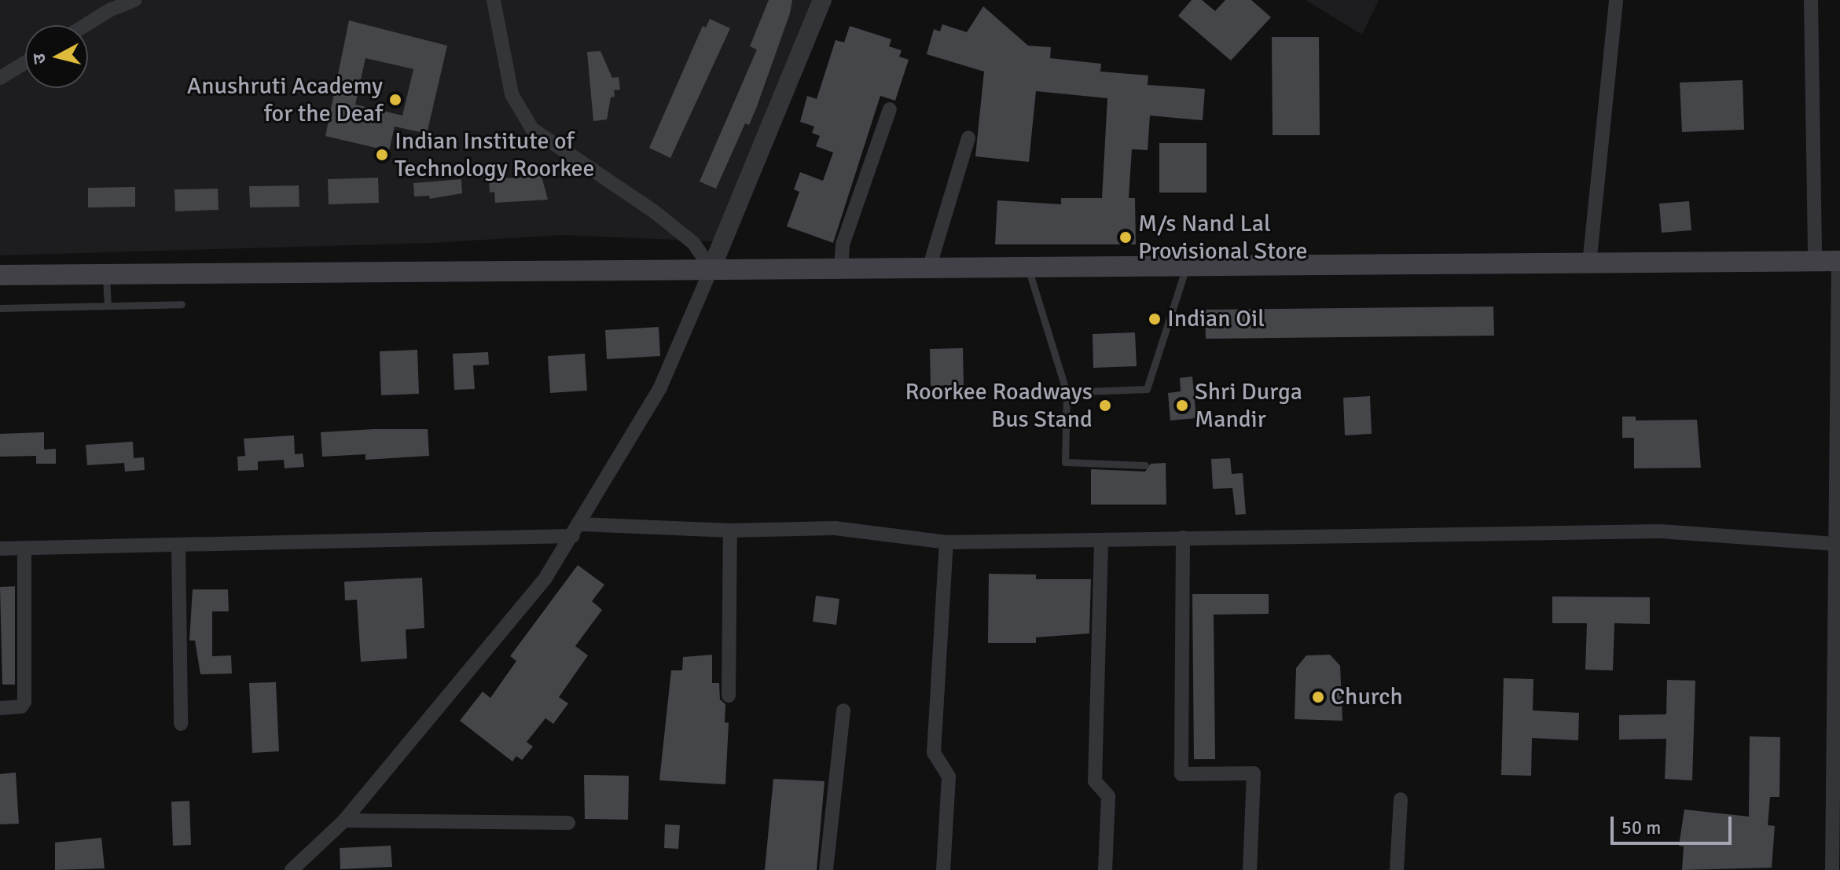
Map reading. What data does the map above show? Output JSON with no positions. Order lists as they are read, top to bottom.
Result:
{
  "places": [
    "Anushruti Academy for the Deaf",
    "Indian Institute of Technology Roorkee",
    "M/s Nand Lal Provisional Store",
    "Indian Oil",
    "Roorkee Roadways Bus Stand",
    "Shri Durga Mandir",
    "Church"
  ],
  "scale_bar": "50 m",
  "north": "left"
}
